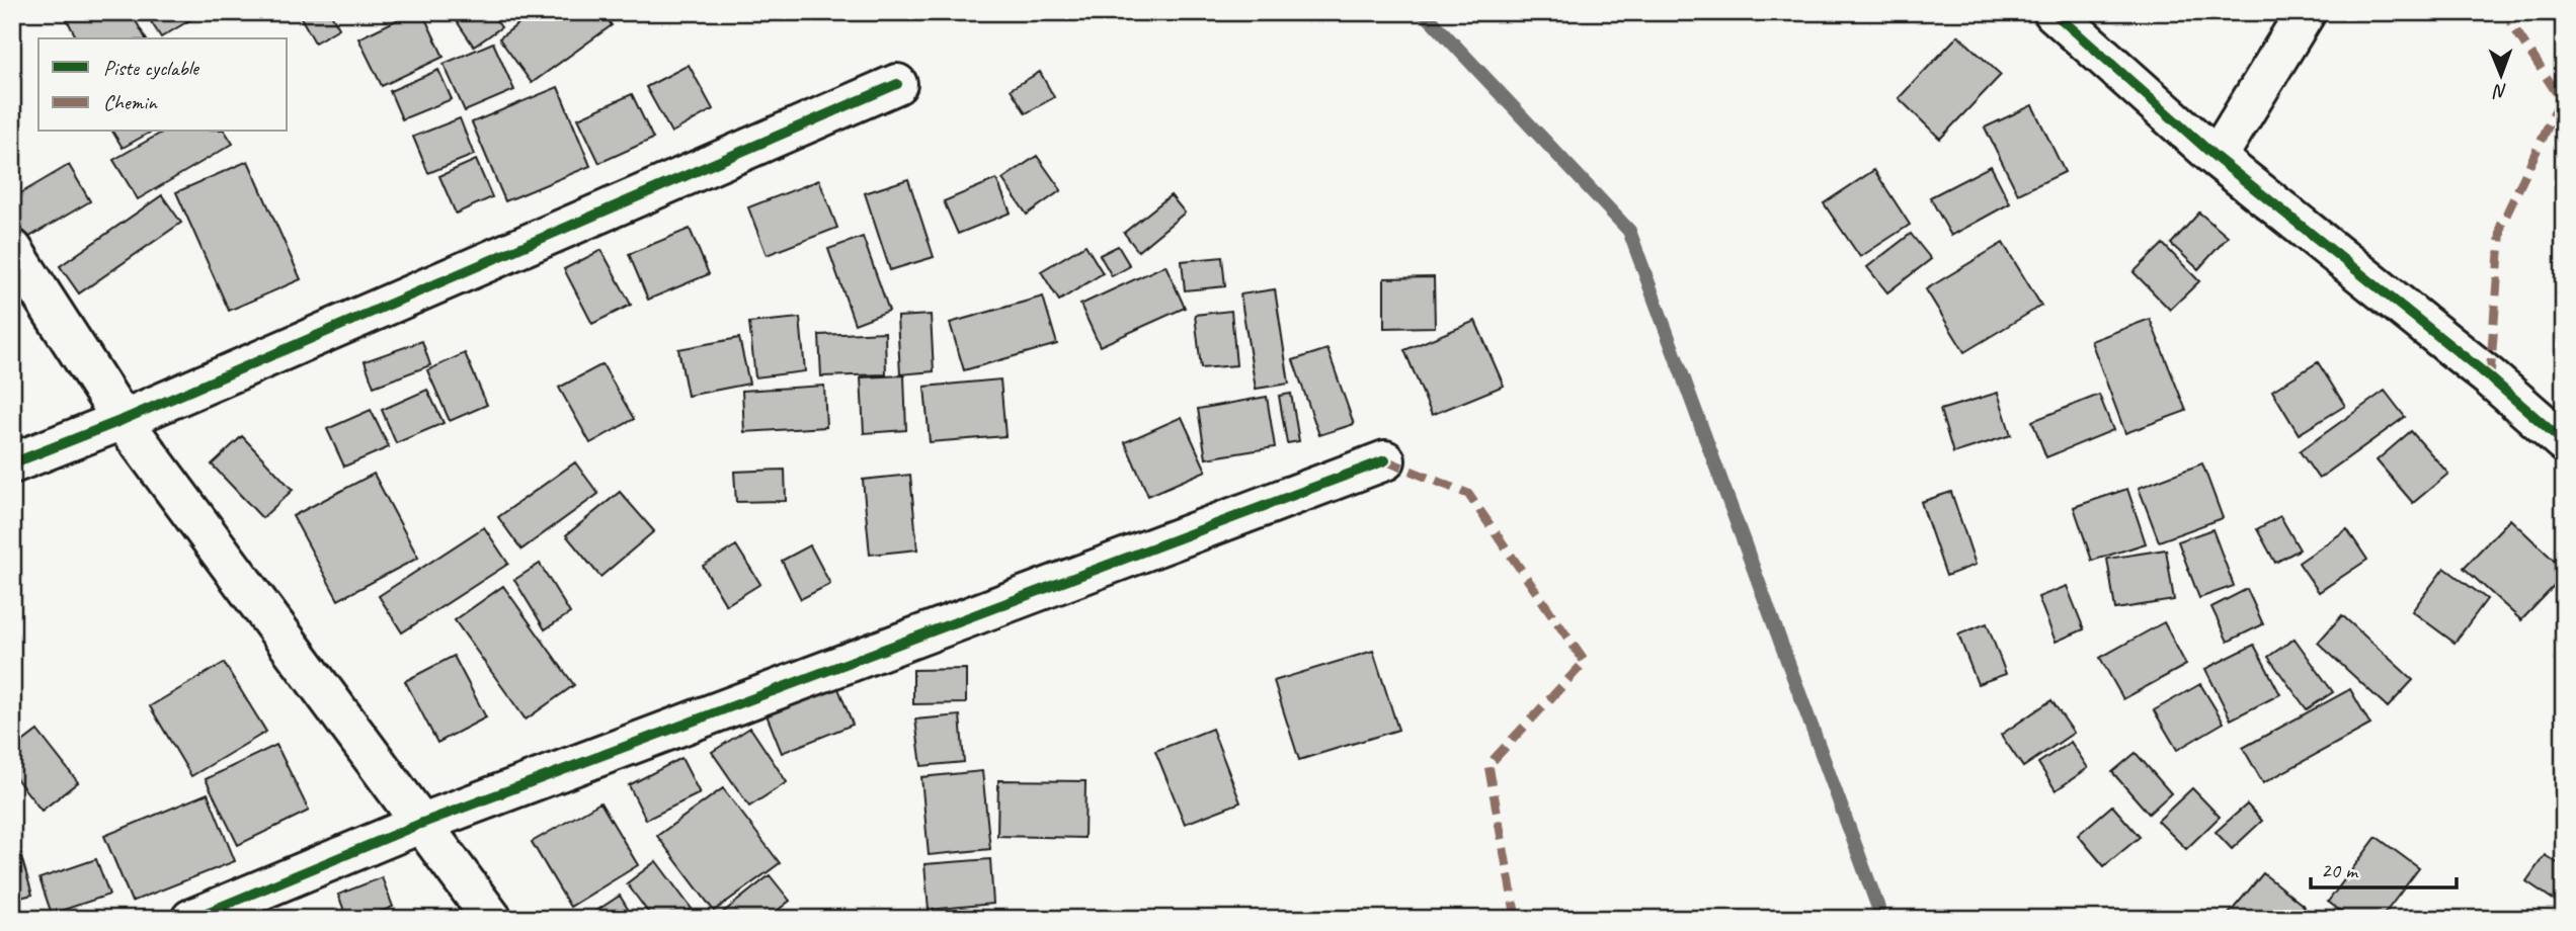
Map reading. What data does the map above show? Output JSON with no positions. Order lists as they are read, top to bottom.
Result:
{
  "legend": ["Piste cyclable", "Chemin"],
  "scale_bar": "20 m",
  "north": "bottom"
}
